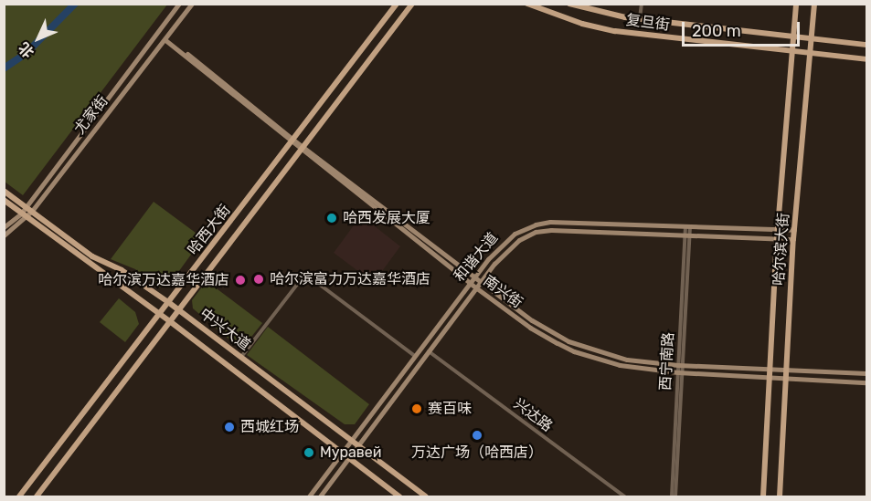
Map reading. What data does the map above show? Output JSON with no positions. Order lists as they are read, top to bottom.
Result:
{
  "streets": {
    "main road": [
      "复旦街",
      "尤家街",
      "哈西大街",
      "哈尔滨大街",
      "和谐大道",
      "南兴街",
      "中兴大道"
    ],
    "street": ["西宁南路", "兴达路"]
  },
  "crossings": [
    ["复旦街", "哈尔滨大街"],
    ["尤家街", "南兴街"],
    ["尤家街", "中兴大道"],
    ["哈西大街", "南兴街"],
    ["哈西大街", "中兴大道"],
    ["哈尔滨大街", "和谐大道"],
    ["哈尔滨大街", "南兴街"],
    ["和谐大道", "南兴街"],
    ["和谐大道", "中兴大道"],
    ["和谐大道", "西宁南路"],
    ["和谐大道", "兴达路"],
    ["南兴街", "西宁南路"]
  ],
  "places": [
    "哈西发展大厦",
    "哈尔滨富力万达嘉华酒店",
    "哈尔滨万达嘉华酒店",
    "赛百味",
    "西城红场",
    "万达广场（哈西店）",
    "Муравей"
  ],
  "scale_bar": "200 m",
  "north": "bottom left"
}
